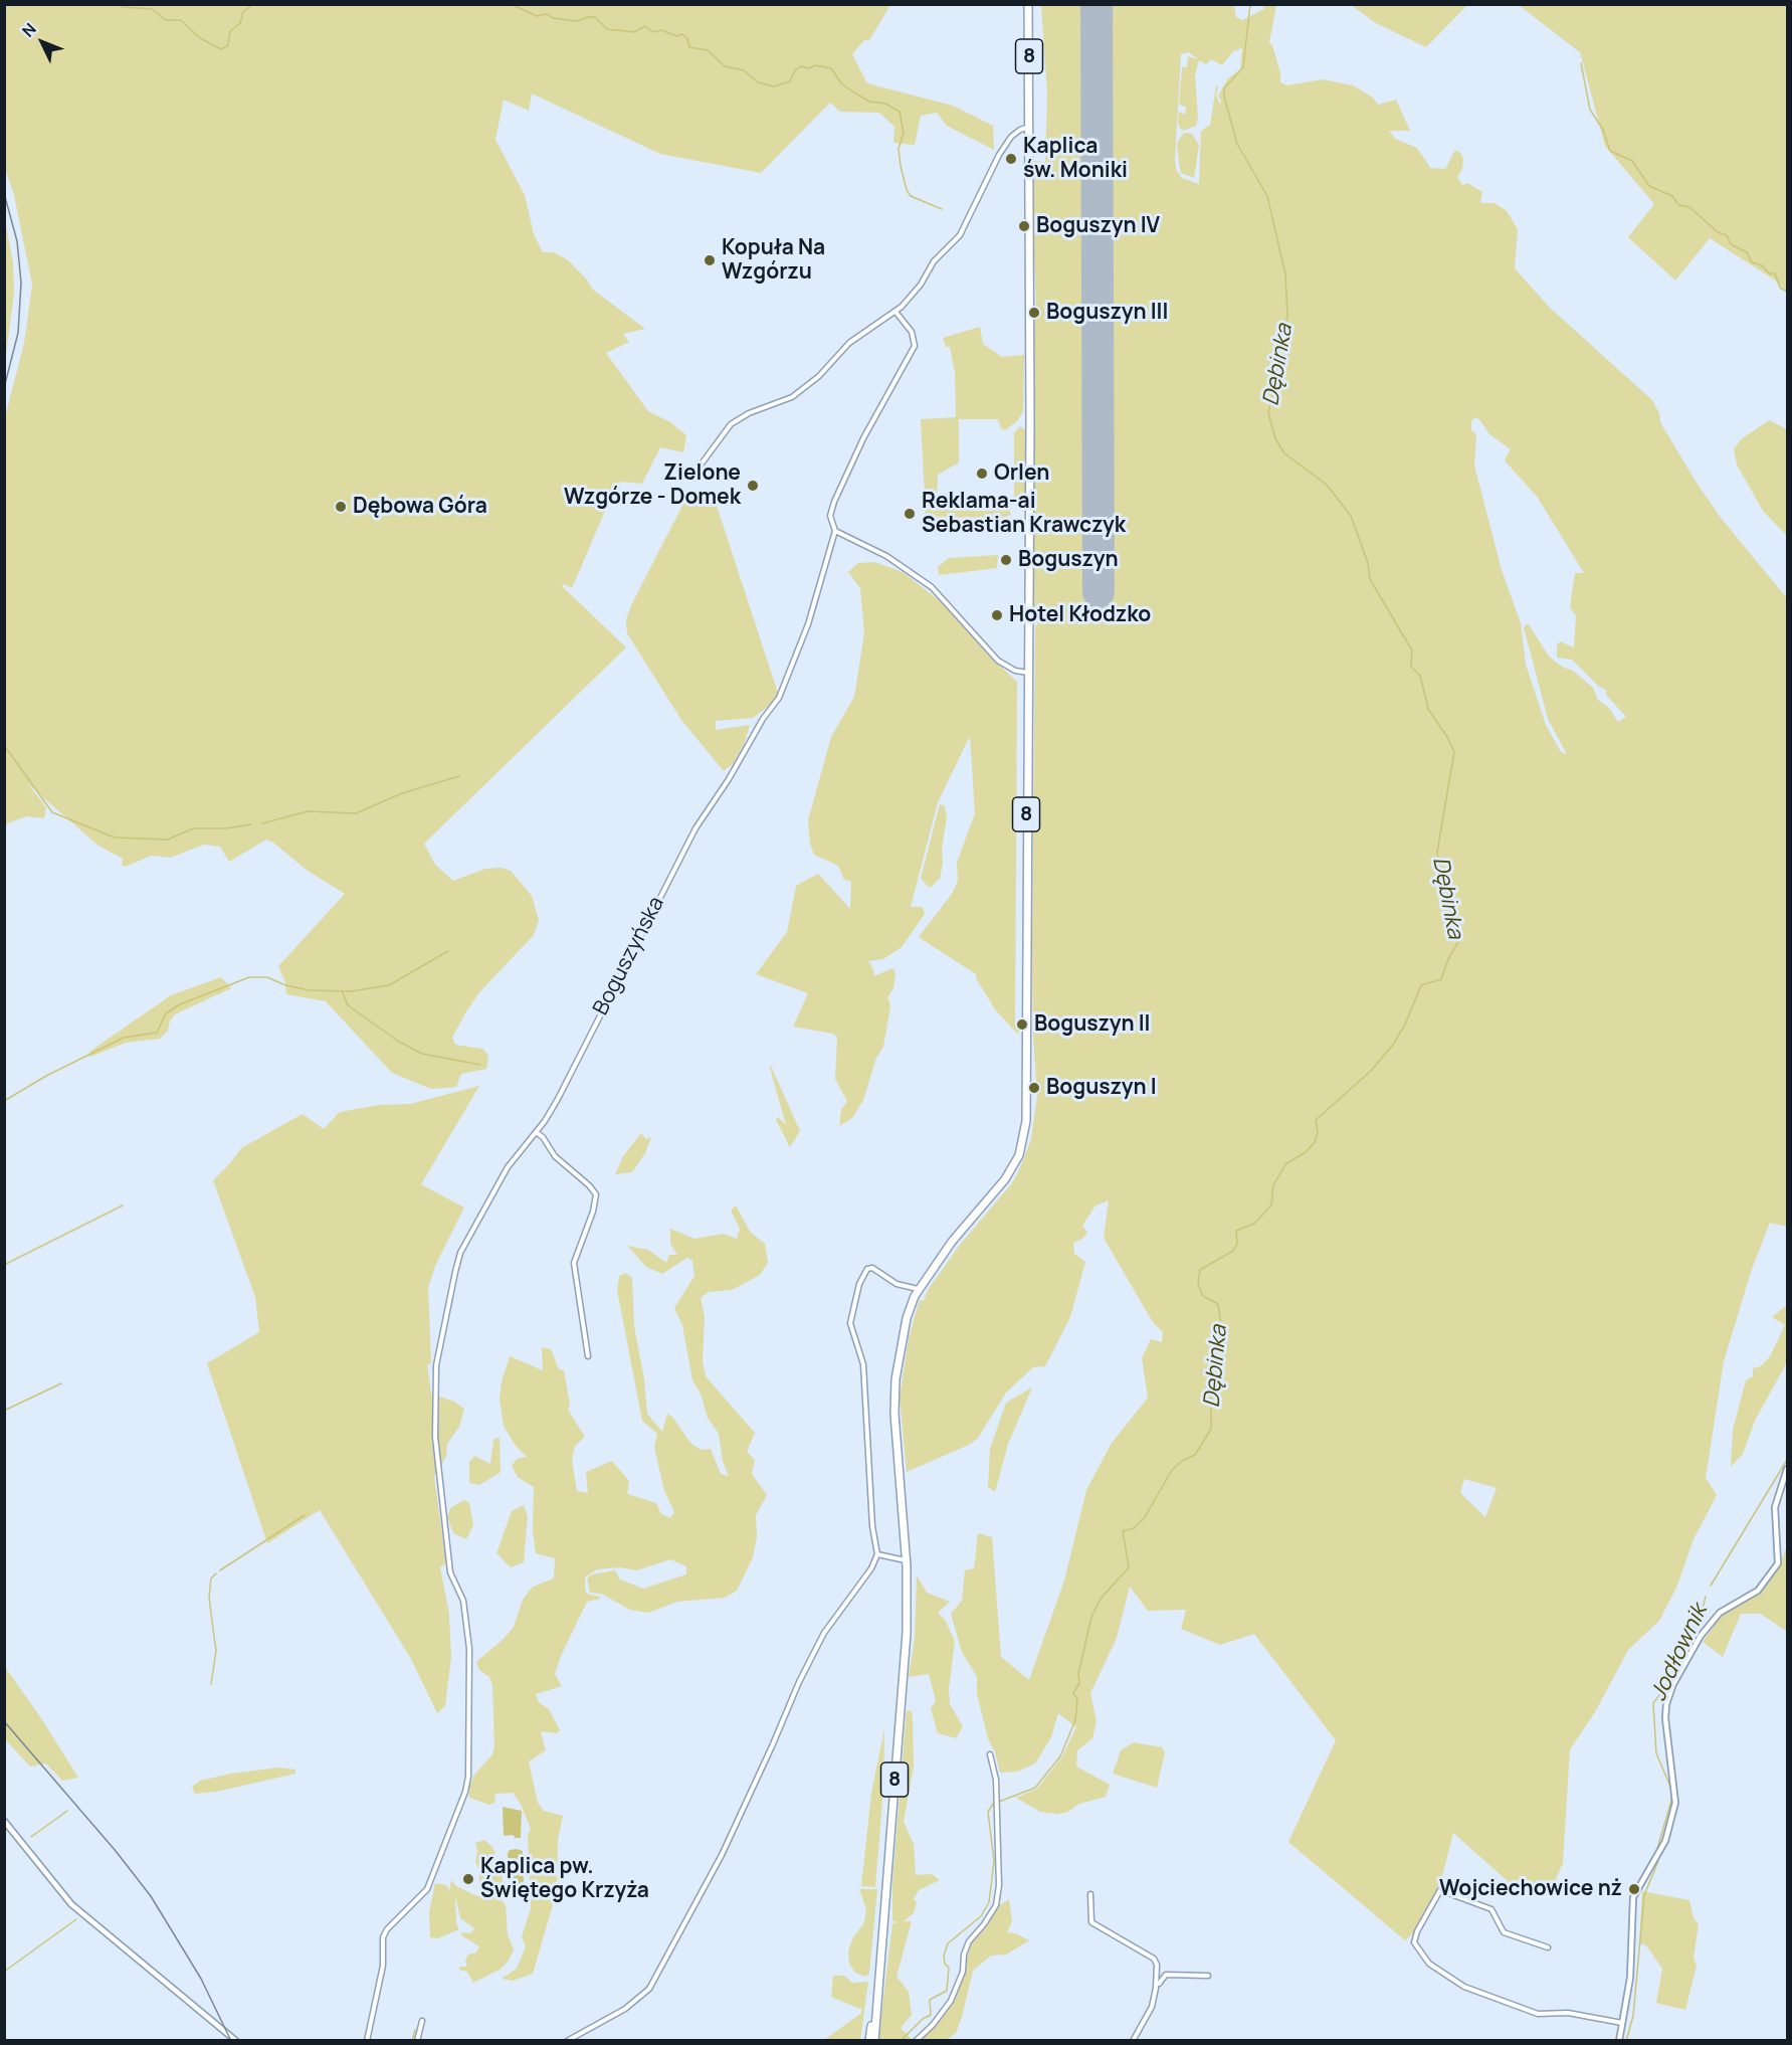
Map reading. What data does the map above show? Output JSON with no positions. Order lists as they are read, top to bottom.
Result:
{
  "streets": {
    "highway": ["8"],
    "street": ["Boguszyńska"]
  },
  "water": ["Dębinka", "Jodłownik"],
  "places": [
    "Kaplica św. Moniki",
    "Boguszyn IV",
    "Kopuła Na Wzgórzu",
    "Boguszyn III",
    "Orlen",
    "Zielone Wzgórze - Domek",
    "Dębowa Góra",
    "Reklama-ai Sebastian Krawczyk",
    "Boguszyn",
    "Hotel Kłodzko",
    "Boguszyn II",
    "Boguszyn I",
    "Kaplica pw. Świętego Krzyża",
    "Wojciechowice nż"
  ],
  "north": "top left"
}
